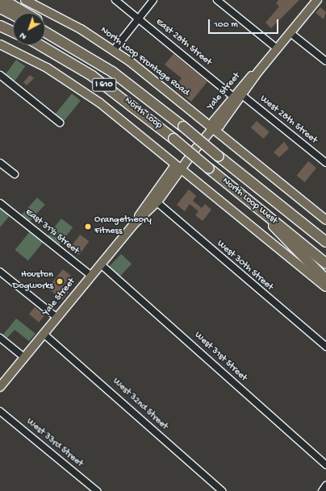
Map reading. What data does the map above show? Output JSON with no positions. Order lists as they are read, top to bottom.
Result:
{
  "streets": {
    "highway": ["I 610", "North Loop", "North Loop West"],
    "main road": ["North Loop Frontage Road", "Yale Street"],
    "street": [
      "East 28th Street",
      "West 28th Street",
      "East 31½ Street",
      "West 30th Street",
      "West 31st Street",
      "West 32nd Street",
      "West 33rd Street"
    ]
  },
  "crossings": [
    ["East 28th Street", "Yale Street"],
    ["East 28th Street", "West 28th Street"],
    ["North Loop Frontage Road", "Yale Street"],
    ["Yale Street", "West 28th Street"],
    ["Yale Street", "East 31½ Street"],
    ["Yale Street", "West 30th Street"],
    ["Yale Street", "West 31st Street"],
    ["Yale Street", "West 32nd Street"],
    ["North Loop", "North Loop West"]
  ],
  "places": ["Orangetheory Fitness", "Houston Dogworks"],
  "scale_bar": "100 m",
  "north": "bottom left"
}
